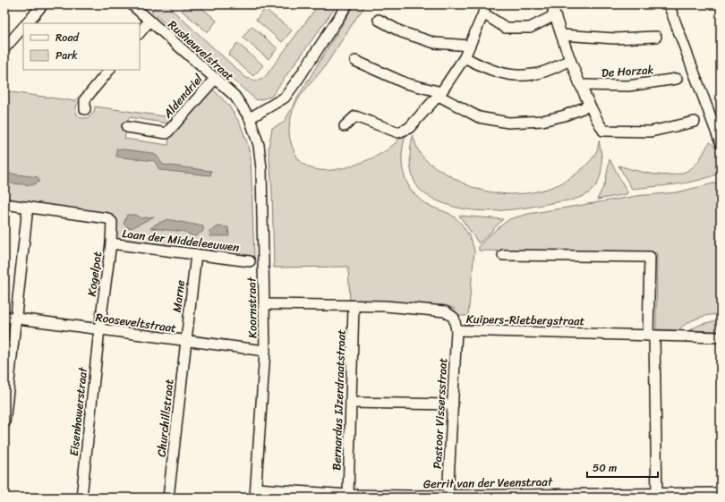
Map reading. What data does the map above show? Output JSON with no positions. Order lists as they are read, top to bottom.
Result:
{
  "streets": {
    "street": [
      "Rusheuvelstraat",
      "De Horzak",
      "Aldendriel",
      "Laan der Middeleeuwen",
      "Kogelpot",
      "Marne",
      "Koornstraat",
      "Kuipers-Rietbergstraat",
      "Rooseveltstraat",
      "Bernardus IJzerdraatstraat",
      "Eisenhowerstraat",
      "Pastoor Vissersstraat",
      "Churchillstraat",
      "Gerrit van der Veenstraat"
    ]
  },
  "crossings": [
    ["Rusheuvelstraat", "Aldendriel"],
    ["Rusheuvelstraat", "Koornstraat"],
    ["Laan der Middeleeuwen", "Kogelpot"],
    ["Laan der Middeleeuwen", "Marne"],
    ["Kogelpot", "Rooseveltstraat"],
    ["Kogelpot", "Eisenhowerstraat"],
    ["Marne", "Rooseveltstraat"],
    ["Marne", "Churchillstraat"],
    ["Koornstraat", "Kuipers-Rietbergstraat"],
    ["Koornstraat", "Rooseveltstraat"],
    ["Koornstraat", "Gerrit van der Veenstraat"],
    ["Kuipers-Rietbergstraat", "Bernardus IJzerdraatstraat"],
    ["Kuipers-Rietbergstraat", "Pastoor Vissersstraat"],
    ["Rooseveltstraat", "Eisenhowerstraat"],
    ["Rooseveltstraat", "Churchillstraat"],
    ["Bernardus IJzerdraatstraat", "Gerrit van der Veenstraat"],
    ["Pastoor Vissersstraat", "Gerrit van der Veenstraat"]
  ],
  "legend": ["Road", "Park"],
  "scale_bar": "50 m"
}
